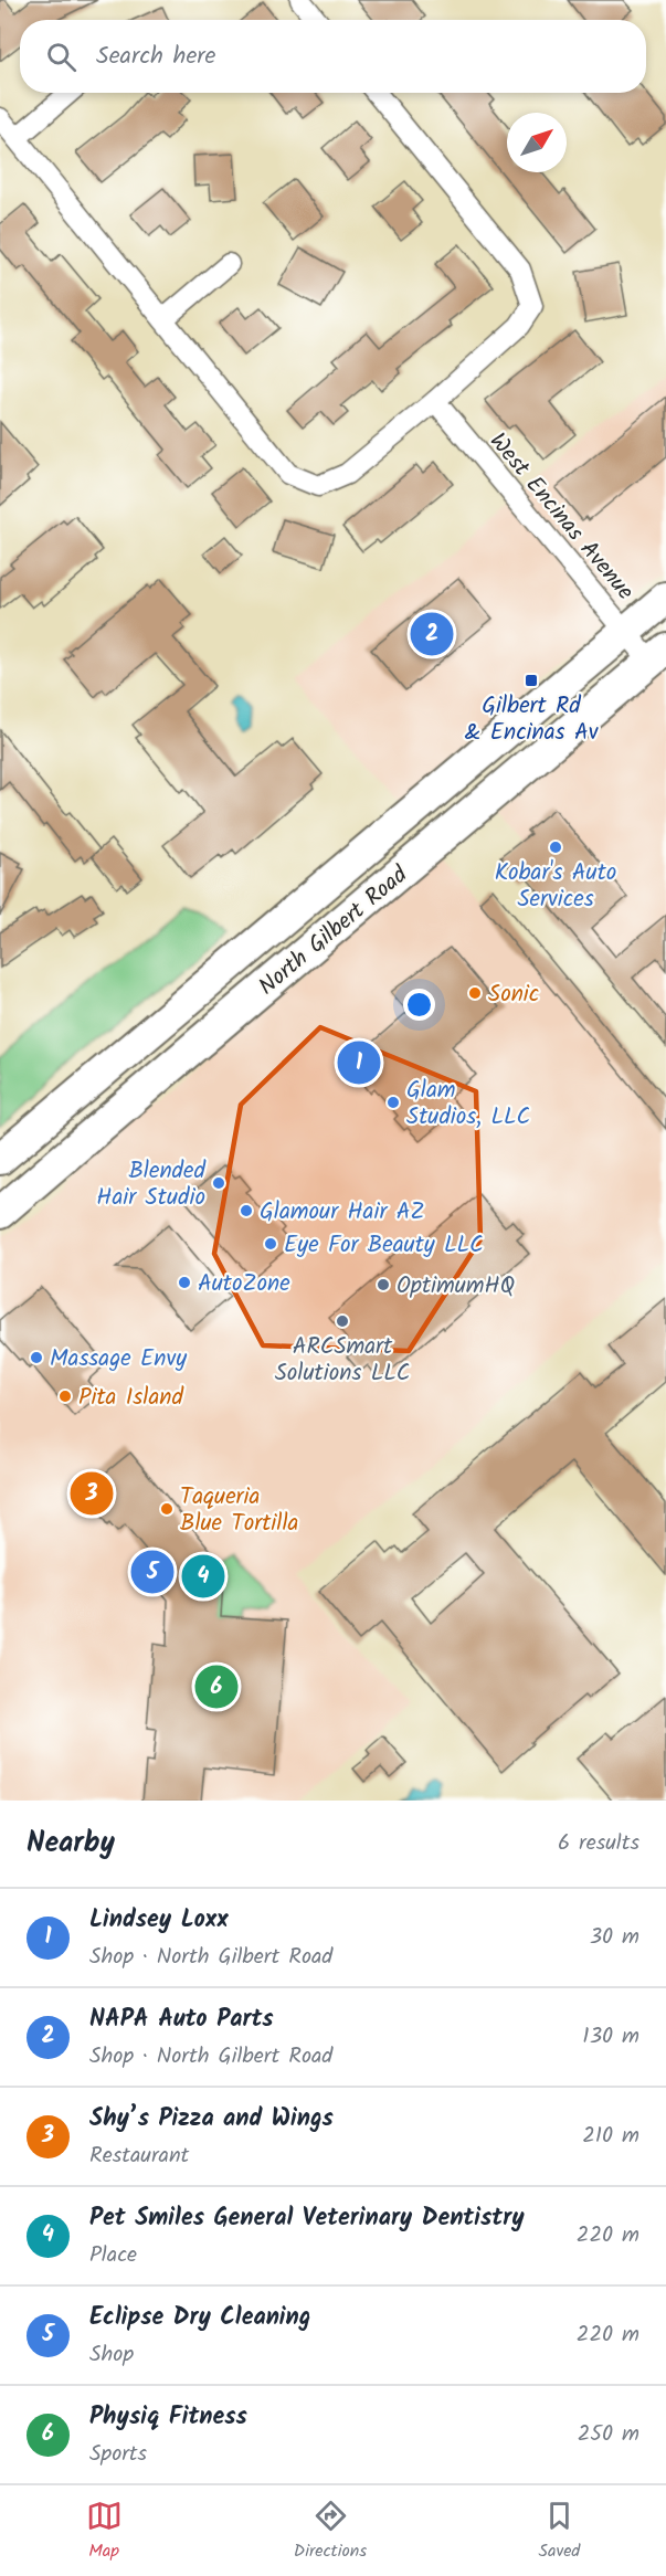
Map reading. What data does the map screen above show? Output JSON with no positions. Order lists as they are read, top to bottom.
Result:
{
  "streets": {
    "main road": ["North Gilbert Road"],
    "street": ["West Encinas Avenue"]
  },
  "crossings": [
    ["West Encinas Avenue", "North Gilbert Road"]
  ],
  "places": {
    "transit": ["Gilbert Rd & Encinas Av"],
    "other": [
      "Kobar's Auto Services",
      "Sonic",
      "Glam Studios, LLC",
      "Blended Hair Studio",
      "Glamour Hair AZ",
      "Eye For Beauty LLC",
      "AutoZone",
      "OptimumHQ",
      "ARCSmart Solutions LLC",
      "Massage Envy",
      "Pita Island",
      "Taqueria Blue Tortilla"
    ]
  },
  "north": "top right",
  "page": {
    "search": "Search here",
    "pins": [
      "2",
      "1",
      "3",
      "5",
      "4",
      "6"
    ],
    "heading": ["Nearby", "6 results"],
    "list": [
      {
        "mark": "1",
        "name": "Lindsey Loxx",
        "note": "Shop · North Gilbert Road",
        "value": "30 m"
      },
      {
        "mark": "2",
        "name": "NAPA Auto Parts",
        "note": "Shop · North Gilbert Road",
        "value": "130 m"
      },
      {
        "mark": "3",
        "name": "Shy’s Pizza and Wings",
        "note": "Restaurant",
        "value": "210 m"
      },
      {
        "mark": "4",
        "name": "Pet Smiles General Veterinary Dentistry",
        "note": "Place",
        "value": "220 m"
      },
      {
        "mark": "5",
        "name": "Eclipse Dry Cleaning",
        "note": "Shop",
        "value": "220 m"
      },
      {
        "mark": "6",
        "name": "Physiq Fitness",
        "note": "Sports",
        "value": "250 m"
      }
    ],
    "nav": ["Map", "Directions", "Saved"]
  }
}
